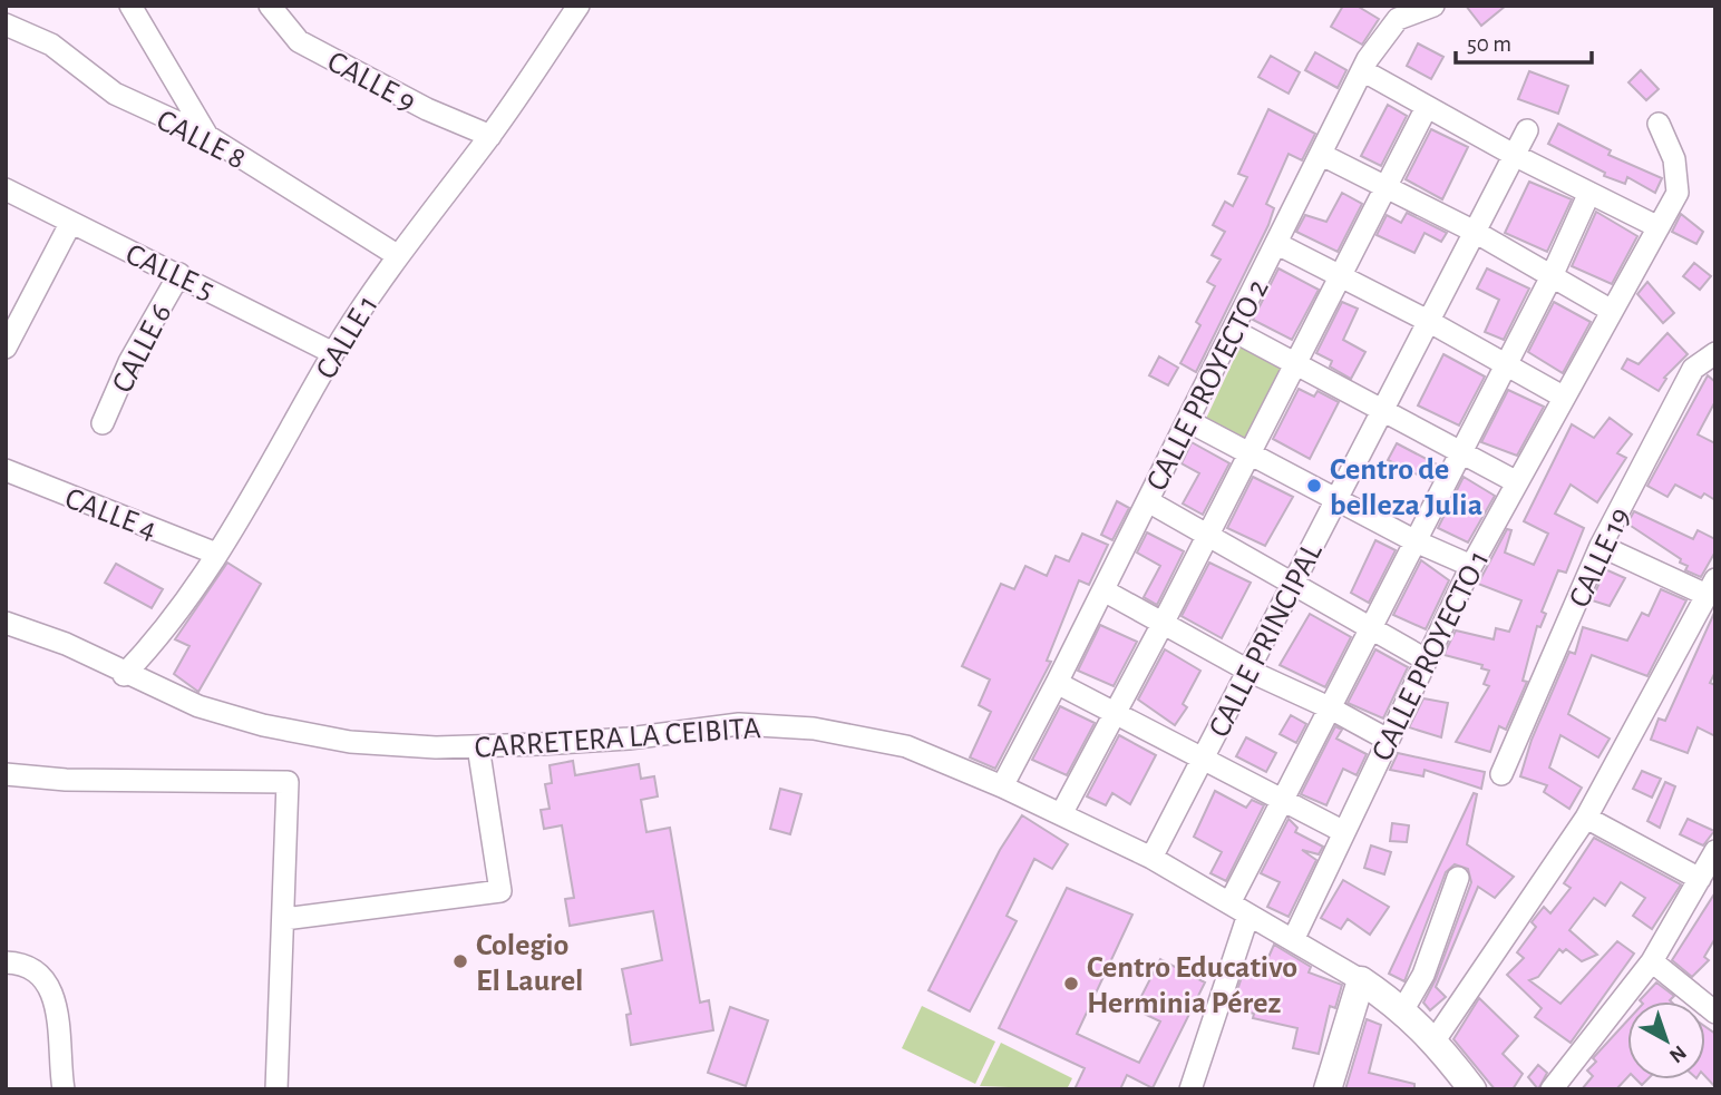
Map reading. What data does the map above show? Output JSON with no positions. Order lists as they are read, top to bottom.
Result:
{
  "streets": {
    "main road": ["CARRETERA LA CEIBITA"],
    "street": [
      "CALLE 9",
      "CALLE 8",
      "CALLE 5",
      "CALLE 1",
      "CALLE 6",
      "CALLE PROYECTO 2",
      "CALLE 4",
      "CALLE 19",
      "CALLE PRINCIPAL",
      "CALLE PROYECTO 1"
    ]
  },
  "crossings": [
    ["CALLE 9", "CALLE 1"],
    ["CALLE 8", "CALLE 1"],
    ["CALLE 5", "CALLE 1"],
    ["CALLE 5", "CALLE 6"],
    ["CALLE 1", "CALLE 4"],
    ["CALLE 1", "CARRETERA LA CEIBITA"],
    ["CALLE PROYECTO 2", "CARRETERA LA CEIBITA"],
    ["CALLE PRINCIPAL", "CARRETERA LA CEIBITA"],
    ["CALLE PROYECTO 1", "CARRETERA LA CEIBITA"]
  ],
  "places": ["Centro de belleza Julia", "Colegio El Laurel", "Centro Educativo Herminia Pérez"],
  "scale_bar": "50 m",
  "north": "bottom right"
}
